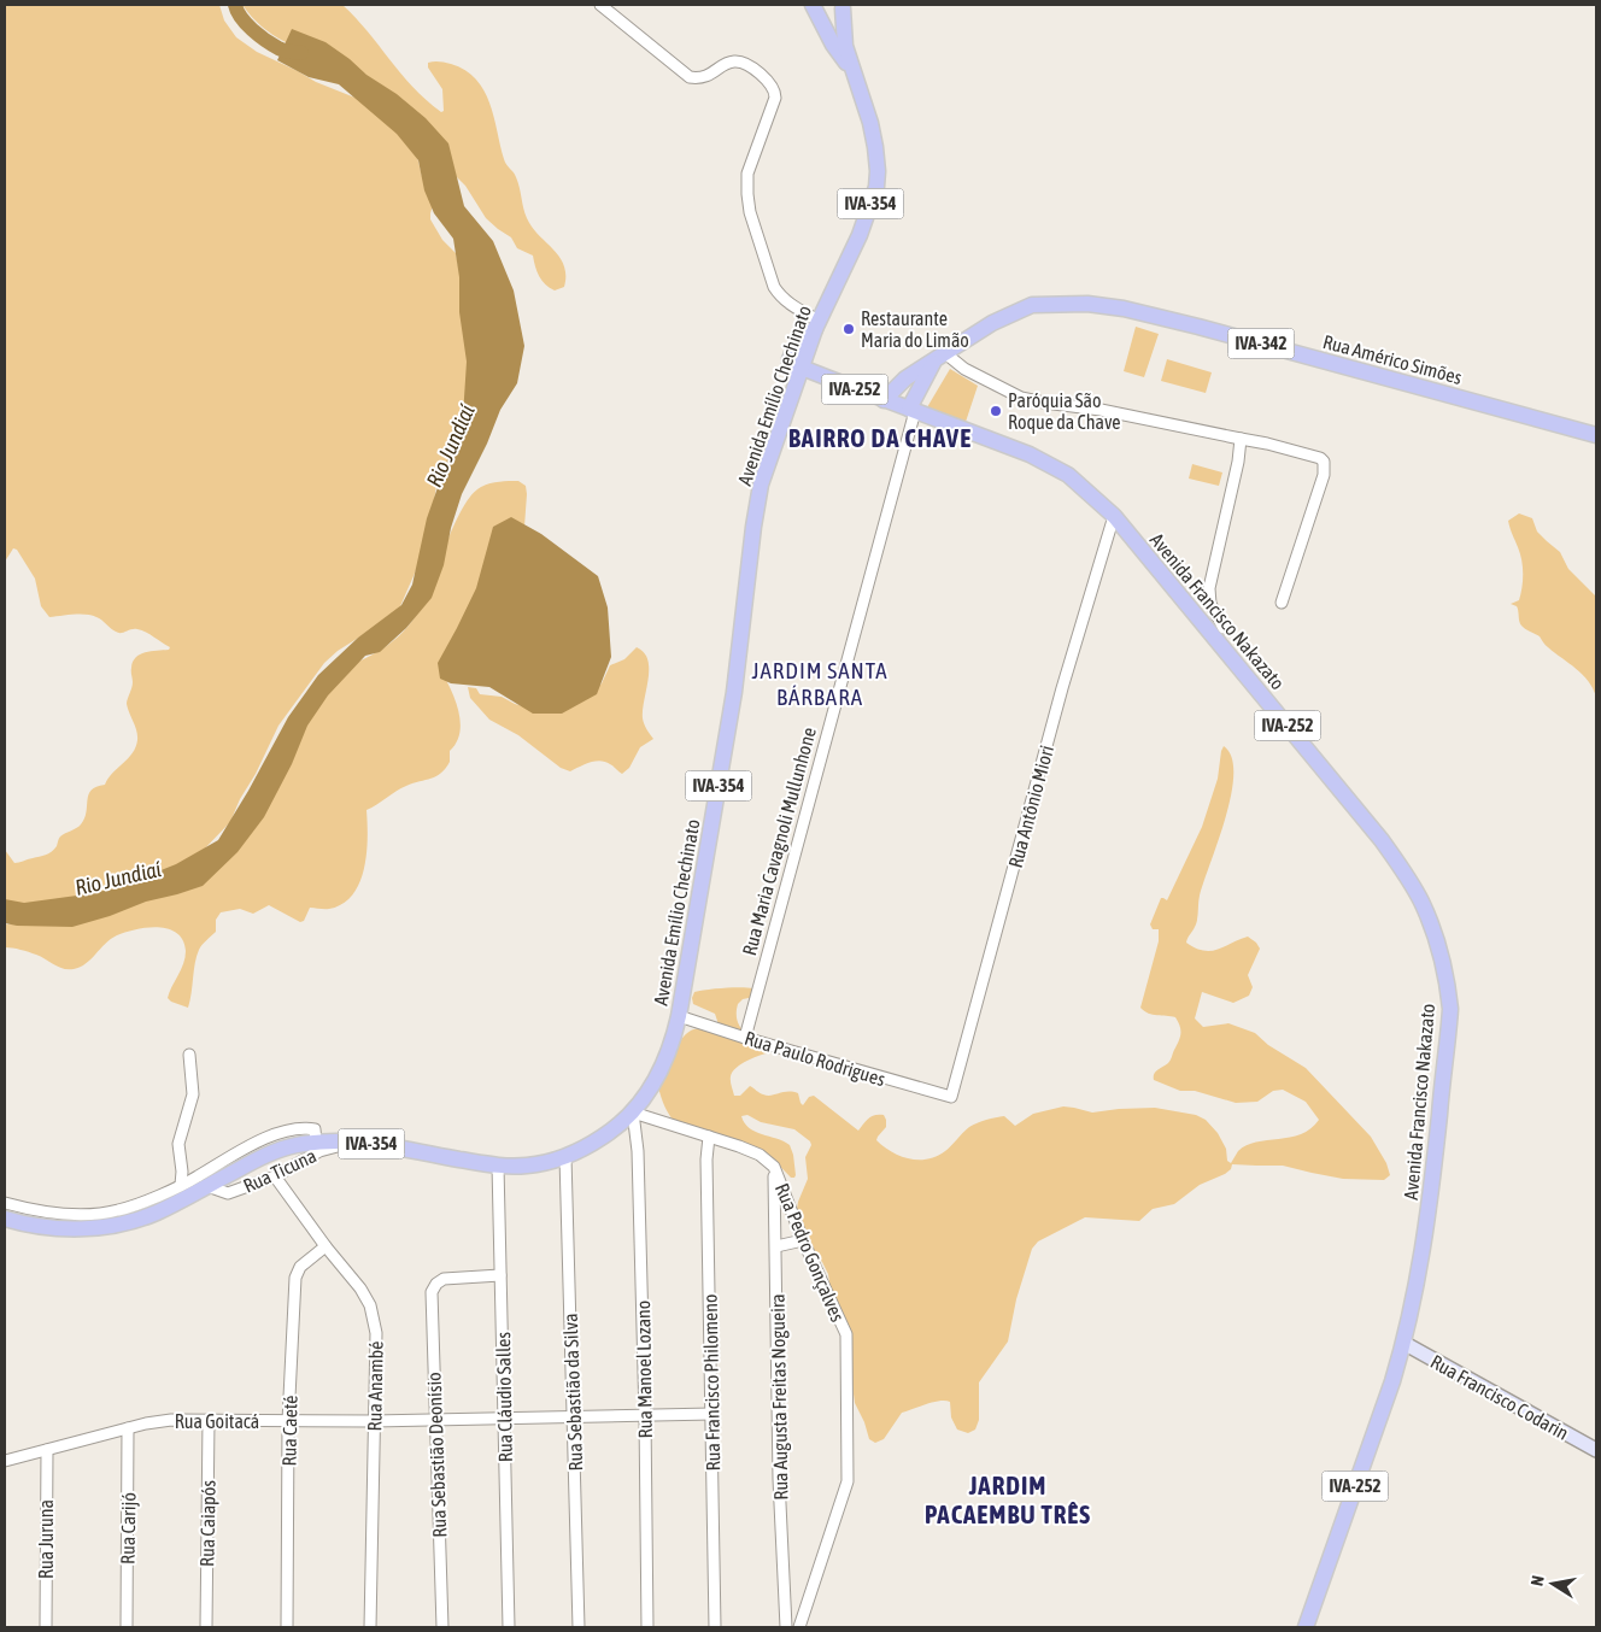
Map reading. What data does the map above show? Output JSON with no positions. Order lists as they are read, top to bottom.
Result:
{
  "streets": {
    "main road": [
      "IVA-354",
      "IVA-342",
      "Rua Américo Simões",
      "IVA-252",
      "Avenida Emílio Chechinato",
      "Avenida Francisco Nakazato",
      "Rua Maria Cavagnoli Mullunhone"
    ],
    "street": [
      "Rua Antônio Miori",
      "Rua Paulo Rodrigues",
      "Rua Ticuna",
      "Rua Pedro Gonçalves",
      "Rua Manoel Lozano",
      "Rua Francisco Philomeno",
      "Rua Anambé",
      "Rua Sebastião da Silva",
      "Rua Cláudio Salles",
      "Rua Augusta Freitas Nogueira",
      "Rua Francisco Codarin",
      "Rua Goitacá",
      "Rua Caeté",
      "Rua Sebastião Deonísio",
      "Rua Caiapós",
      "Rua Carijó",
      "Rua Juruna"
    ]
  },
  "crossings": [
    ["Rua Américo Simões", "Avenida Francisco Nakazato"],
    ["Rua Américo Simões", "Rua Maria Cavagnoli Mullunhone"],
    ["Avenida Emílio Chechinato", "Avenida Francisco Nakazato"],
    ["Avenida Emílio Chechinato", "Rua Paulo Rodrigues"],
    ["Avenida Emílio Chechinato", "Rua Ticuna"],
    ["Avenida Emílio Chechinato", "Rua Pedro Gonçalves"],
    ["Avenida Emílio Chechinato", "Rua Manoel Lozano"],
    ["Avenida Emílio Chechinato", "Rua Sebastião da Silva"],
    ["Avenida Emílio Chechinato", "Rua Cláudio Salles"],
    ["Avenida Francisco Nakazato", "Rua Antônio Miori"],
    ["Avenida Francisco Nakazato", "Rua Maria Cavagnoli Mullunhone"],
    ["Avenida Francisco Nakazato", "Rua Francisco Codarin"],
    ["Rua Antônio Miori", "Rua Paulo Rodrigues"],
    ["Rua Maria Cavagnoli Mullunhone", "Rua Paulo Rodrigues"],
    ["Rua Ticuna", "Rua Anambé"],
    ["Rua Pedro Gonçalves", "Rua Manoel Lozano"],
    ["Rua Pedro Gonçalves", "Rua Francisco Philomeno"],
    ["Rua Pedro Gonçalves", "Rua Augusta Freitas Nogueira"],
    ["Rua Manoel Lozano", "Rua Goitacá"],
    ["Rua Francisco Philomeno", "Rua Goitacá"],
    ["Rua Anambé", "Rua Goitacá"],
    ["Rua Anambé", "Rua Caeté"],
    ["Rua Sebastião da Silva", "Rua Goitacá"],
    ["Rua Cláudio Salles", "Rua Goitacá"],
    ["Rua Cláudio Salles", "Rua Sebastião Deonísio"],
    ["Rua Goitacá", "Rua Caeté"],
    ["Rua Goitacá", "Rua Sebastião Deonísio"],
    ["Rua Goitacá", "Rua Caiapós"],
    ["Rua Goitacá", "Rua Carijó"],
    ["Rua Goitacá", "Rua Juruna"]
  ],
  "districts": ["BAIRRO DA CHAVE", "JARDIM SANTA BÁRBARA", "JARDIM PACAEMBU TRÊS"],
  "water": ["Rio Jundiaí"],
  "places": ["Restaurante Maria do Limão", "Paróquia São Roque da Chave"],
  "north": "left"
}
